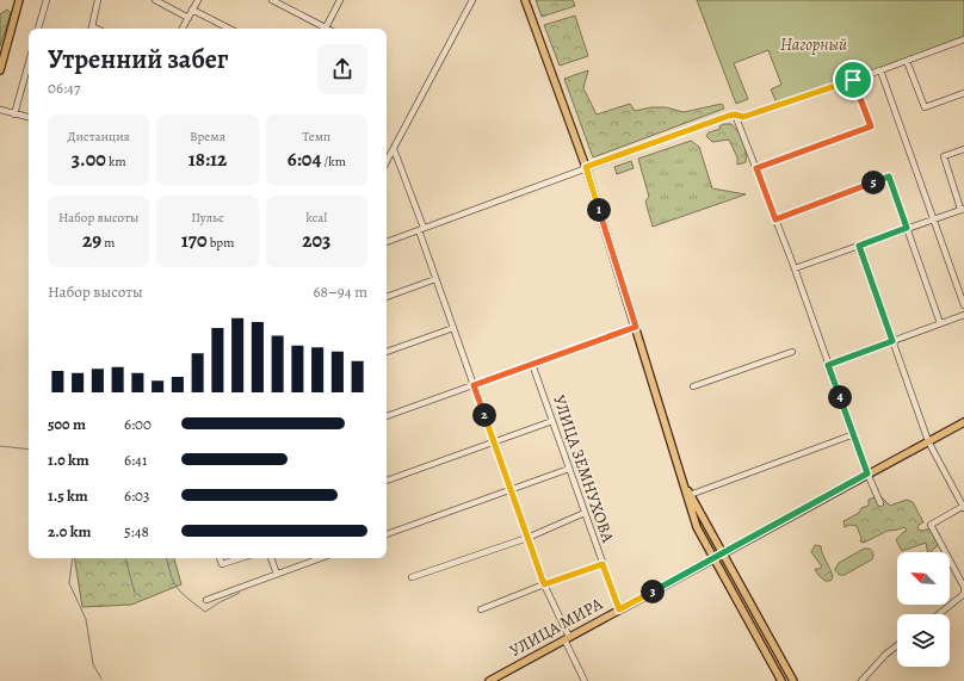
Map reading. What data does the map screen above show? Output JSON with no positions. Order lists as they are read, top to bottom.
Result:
{
  "streets": {
    "main road": ["УЛИЦА МИРА"],
    "street": ["УЛИЦА ЗЕМНУХОВА"]
  },
  "crossings": [
    ["УЛИЦА ЗЕМНУХОВА", "УЛИЦА МИРА"]
  ],
  "parks": ["Нагорный"],
  "north": "top left",
  "page": {
    "heading": ["Утренний забег", "06:47"],
    "stats": [
      ["Дистанция", "3.00 km"],
      ["Время", "18:12"],
      ["Темп", "6:04 /km"],
      ["Набор высоты", "29 m"],
      ["Пульс", "170 bpm"],
      ["kcal", "203"]
    ],
    "pins": [
      "5",
      "1",
      "4",
      "2",
      "3"
    ],
    "chart": ["Набор высоты", "68–94 m"],
    "list": [
      {
        "name": "500 m",
        "note": "6:00"
      },
      {
        "name": "1.0 km",
        "note": "6:41"
      },
      {
        "name": "1.5 km",
        "note": "6:03"
      },
      {
        "name": "2.0 km",
        "note": "5:48"
      }
    ]
  }
}
